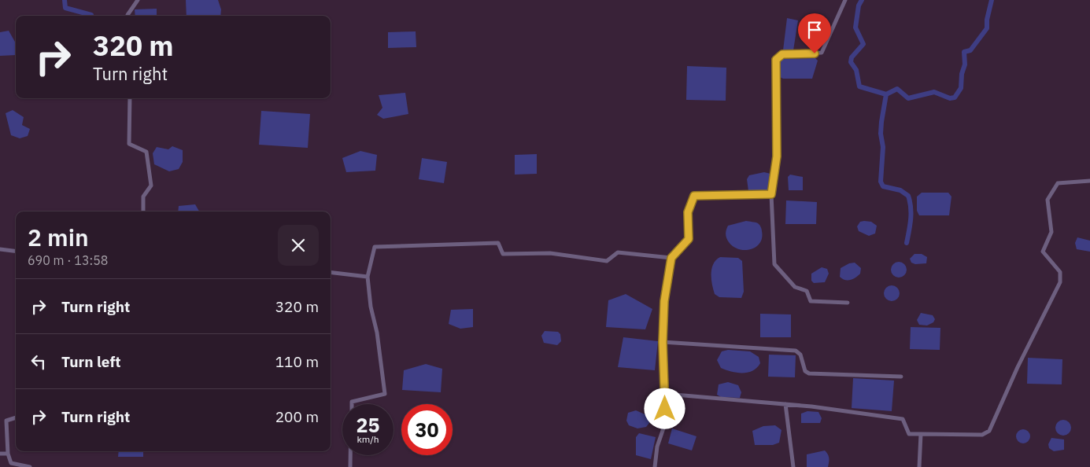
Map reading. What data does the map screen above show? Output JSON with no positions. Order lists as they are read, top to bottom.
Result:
{
  "page": {
    "turn": ["320 m", "Turn right"],
    "heading": ["2 min", "690 m · 13:58"],
    "list": [
      {
        "name": "Turn right",
        "value": "320 m"
      },
      {
        "name": "Turn left",
        "value": "110 m"
      },
      {
        "name": "Turn right",
        "value": "200 m"
      }
    ],
    "speed": "25 km/h",
    "limit": "30"
  }
}
